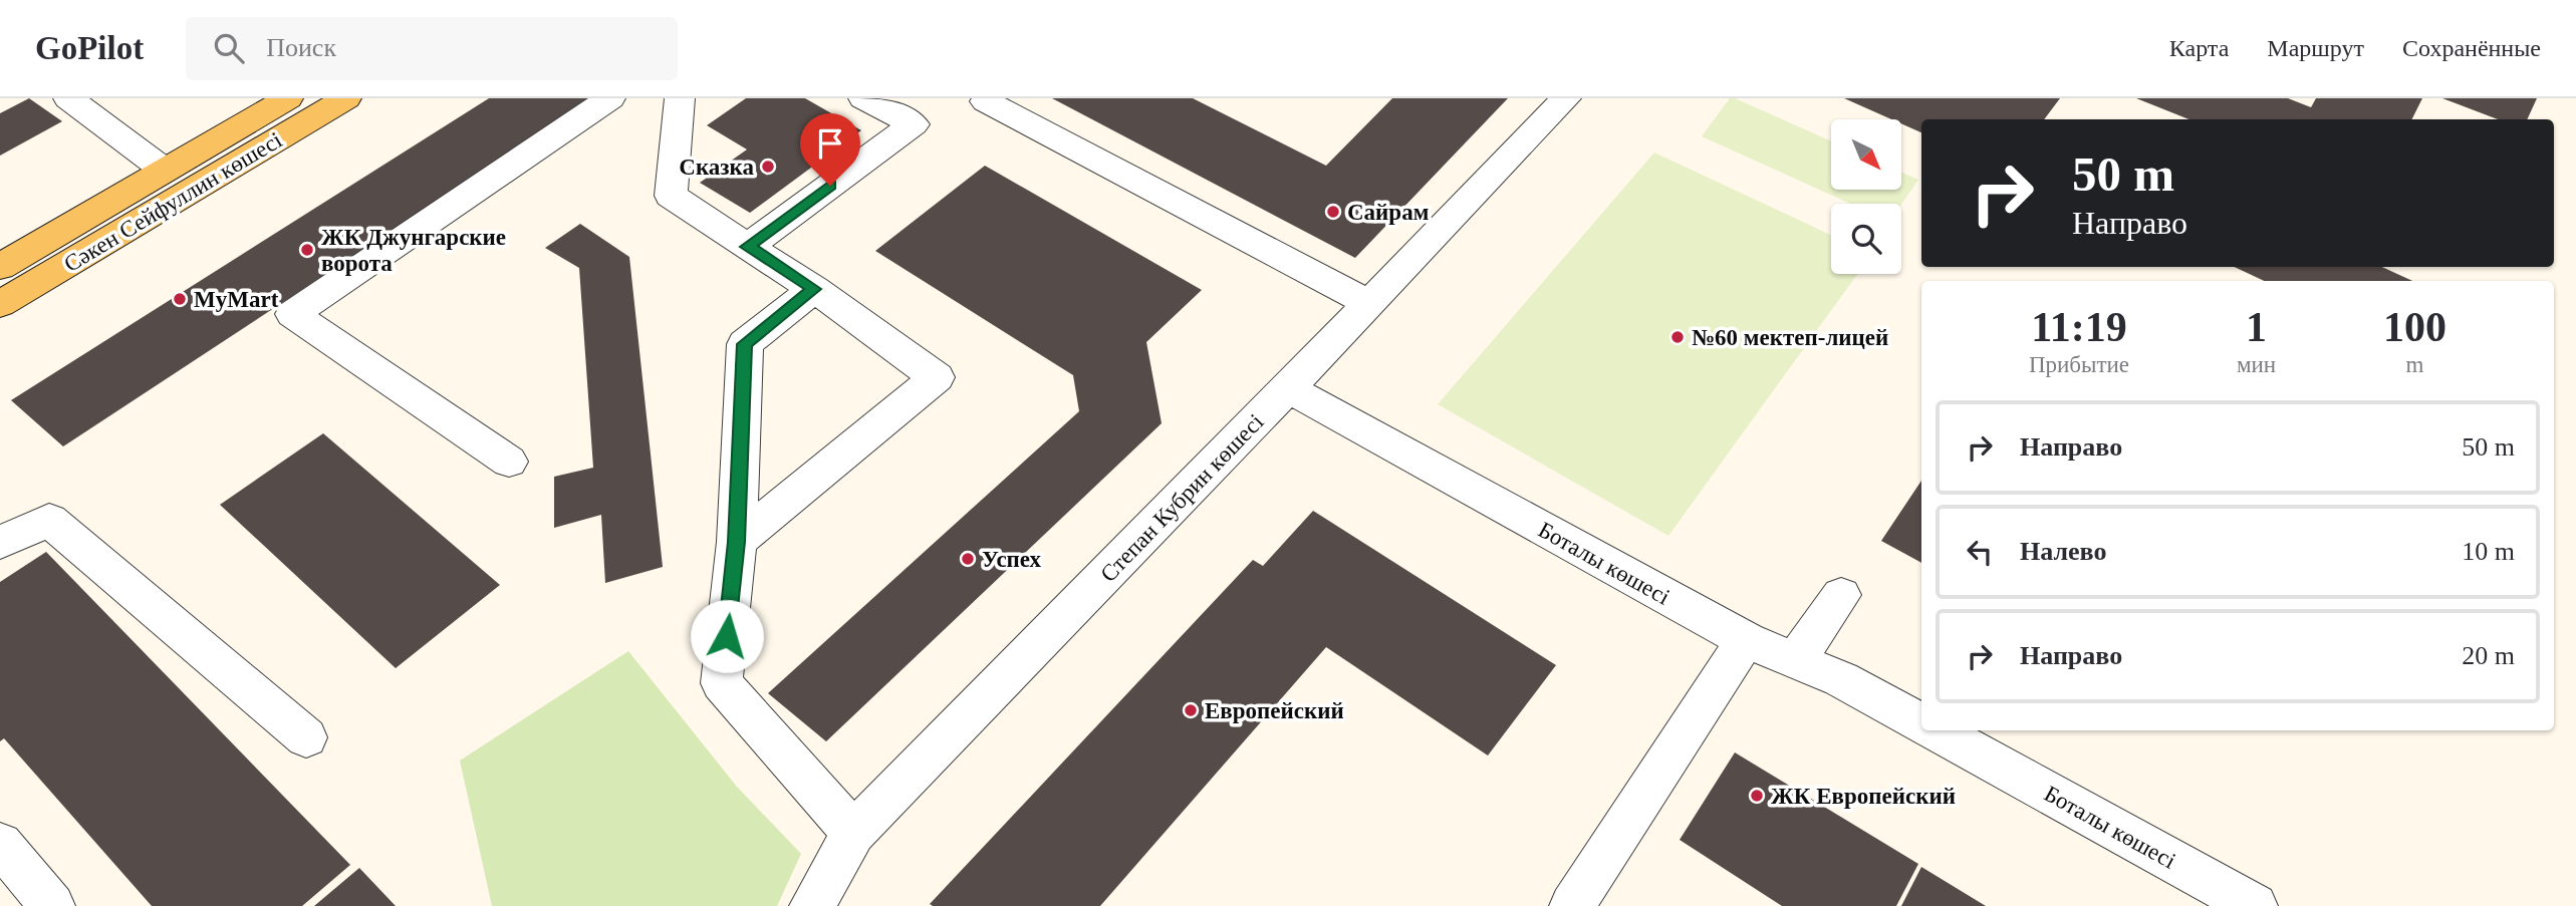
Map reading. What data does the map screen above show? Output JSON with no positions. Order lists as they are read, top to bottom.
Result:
{
  "streets": {
    "main road": ["Сәкен Сейфуллин көшесі"],
    "street": ["Степан Кубрин көшесі", "Боталы көшесі"]
  },
  "crossings": [
    ["Степан Кубрин көшесі", "Боталы көшесі"]
  ],
  "places": [
    "Сказка",
    "Сайрам",
    "ЖК Джунгарские ворота",
    "MyMart",
    "№60 мектеп-лицей",
    "Успех",
    "Европейский",
    "ЖК Европейский"
  ],
  "north": "bottom right",
  "page": {
    "header": "GoPilot",
    "search": "Поиск",
    "nav": ["Карта", "Маршрут", "Сохранённые"],
    "turn": ["50 m", "Направо"],
    "eta": [
      "11:19",
      "Прибытие",
      "1",
      "мин",
      "100",
      "m"
    ],
    "list": [
      {
        "name": "Направо",
        "value": "50 m"
      },
      {
        "name": "Налево",
        "value": "10 m"
      },
      {
        "name": "Направо",
        "value": "20 m"
      }
    ]
  }
}
